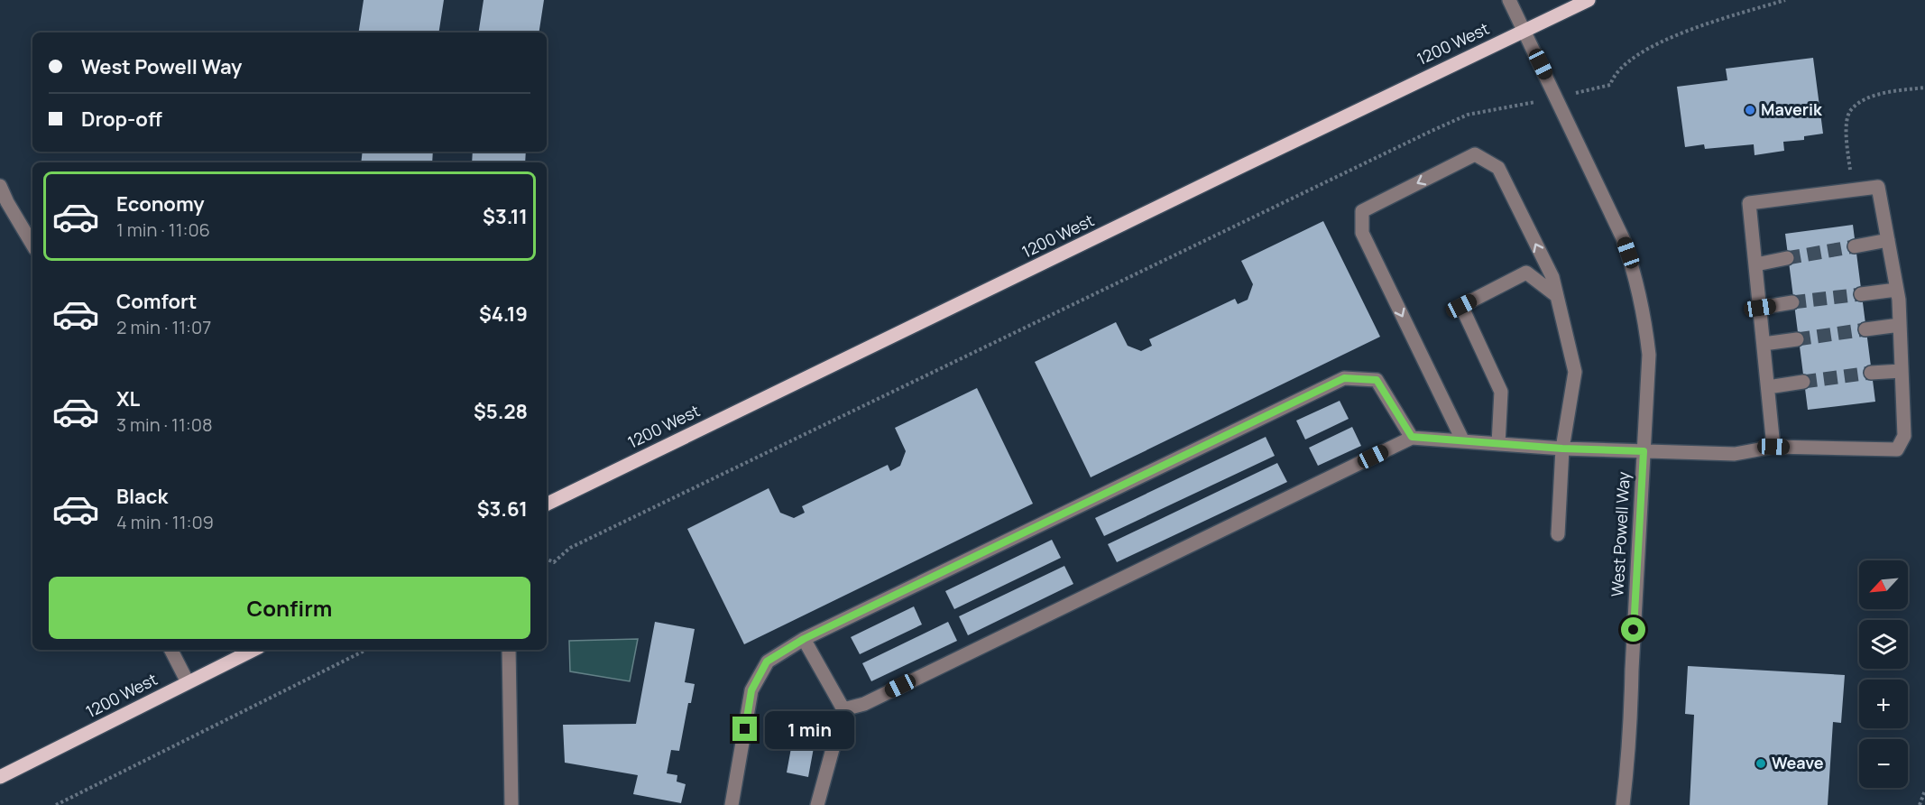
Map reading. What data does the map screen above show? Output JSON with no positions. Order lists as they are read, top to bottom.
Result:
{
  "streets": {
    "main road": ["1200 West"],
    "street": ["West Powell Way"]
  },
  "crossings": [
    ["1200 West", "West Powell Way"]
  ],
  "places": ["Maverik", "Weave"],
  "north": "bottom left",
  "page": {
    "banner": ["West Powell Way", "Drop-off"],
    "list": [
      {
        "name": "Economy",
        "note": "1 min · 11:06",
        "value": "$3.11"
      },
      {
        "name": "Comfort",
        "note": "2 min · 11:07",
        "value": "$4.19"
      },
      {
        "name": "XL",
        "note": "3 min · 11:08",
        "value": "$5.28"
      },
      {
        "name": "Black",
        "note": "4 min · 11:09",
        "value": "$3.61"
      }
    ],
    "map_buttons": ["+", "−"],
    "buttons": "Confirm",
    "bubble": "1 min"
  }
}
